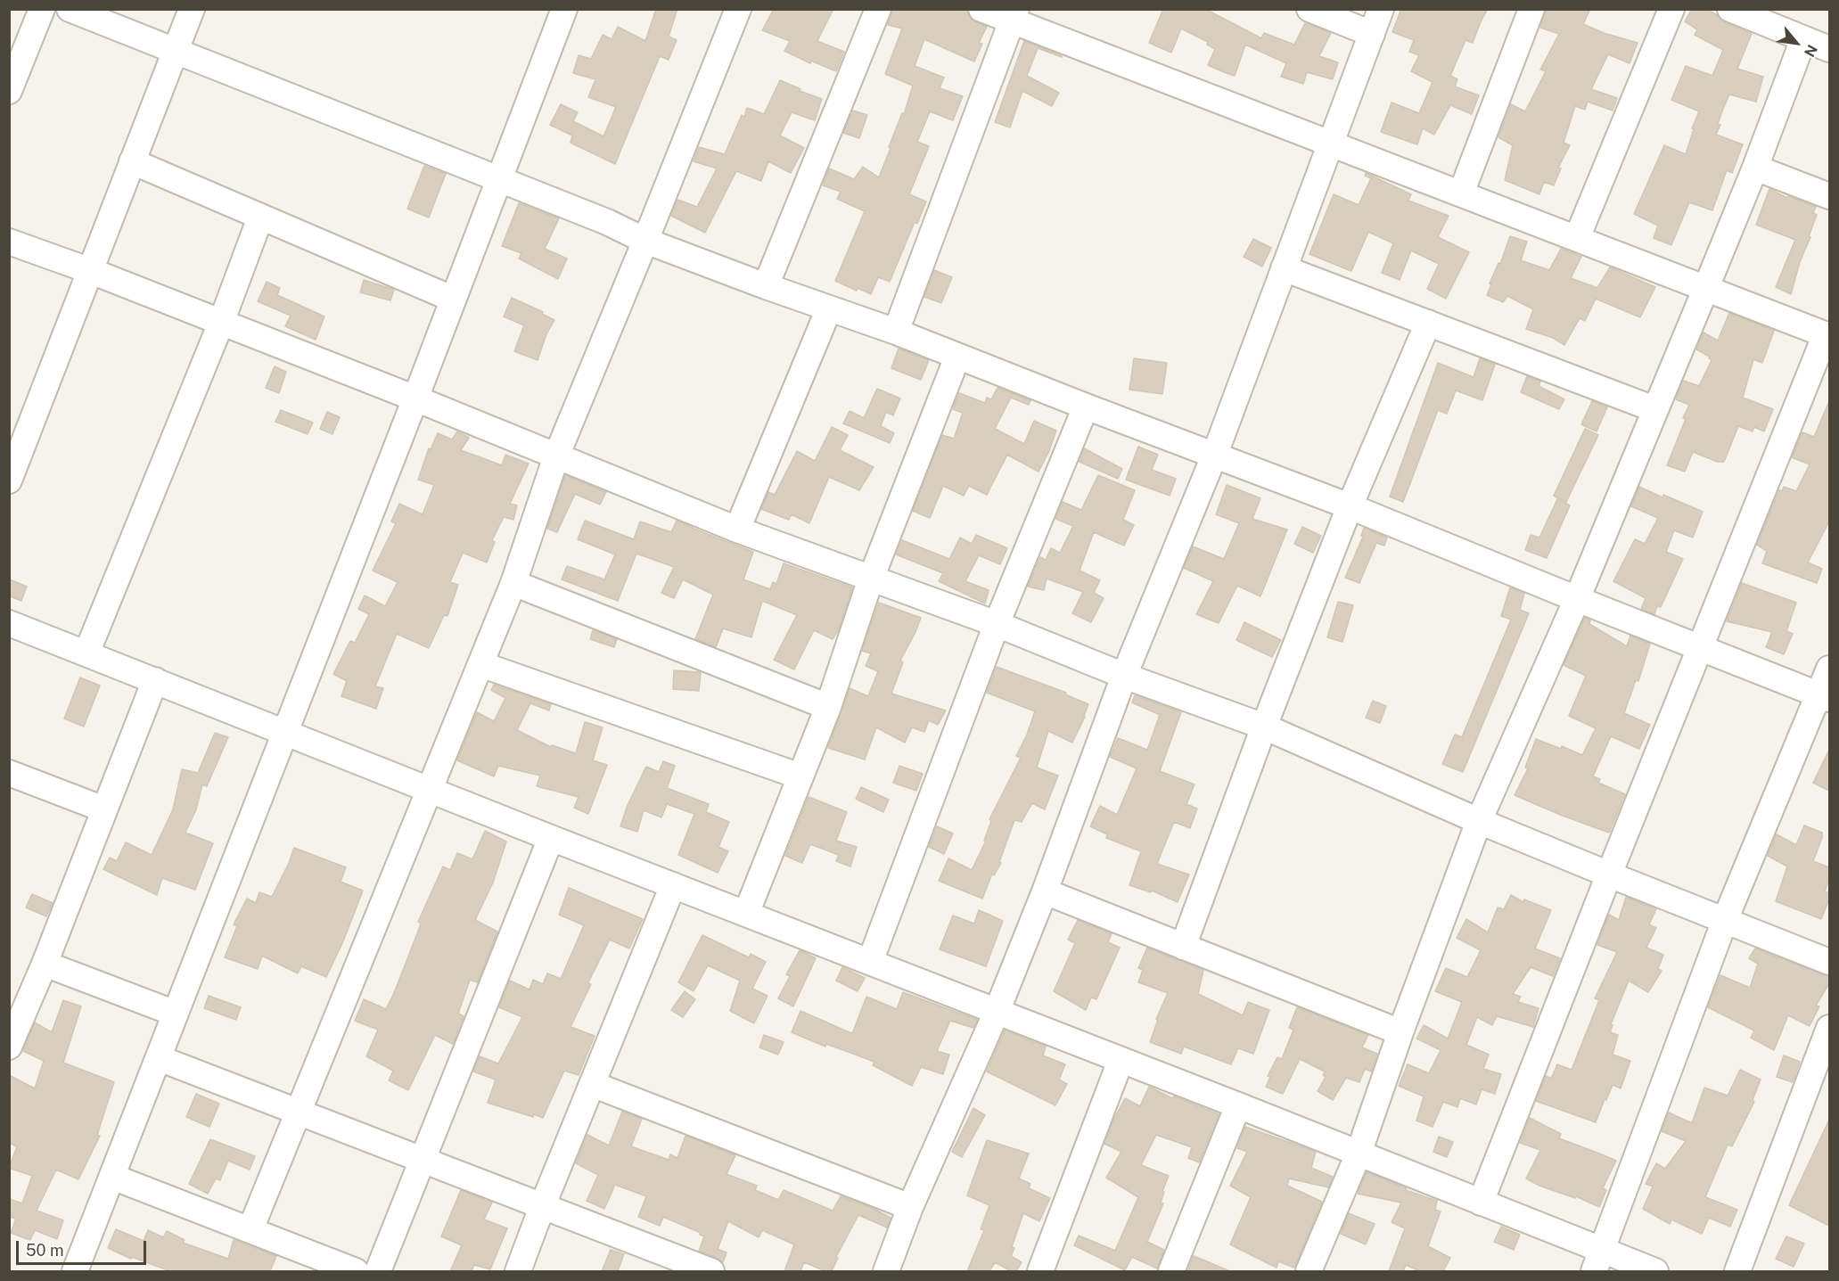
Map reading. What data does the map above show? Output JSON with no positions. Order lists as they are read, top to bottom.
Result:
{
  "scale_bar": "50 m",
  "north": "bottom right"
}
